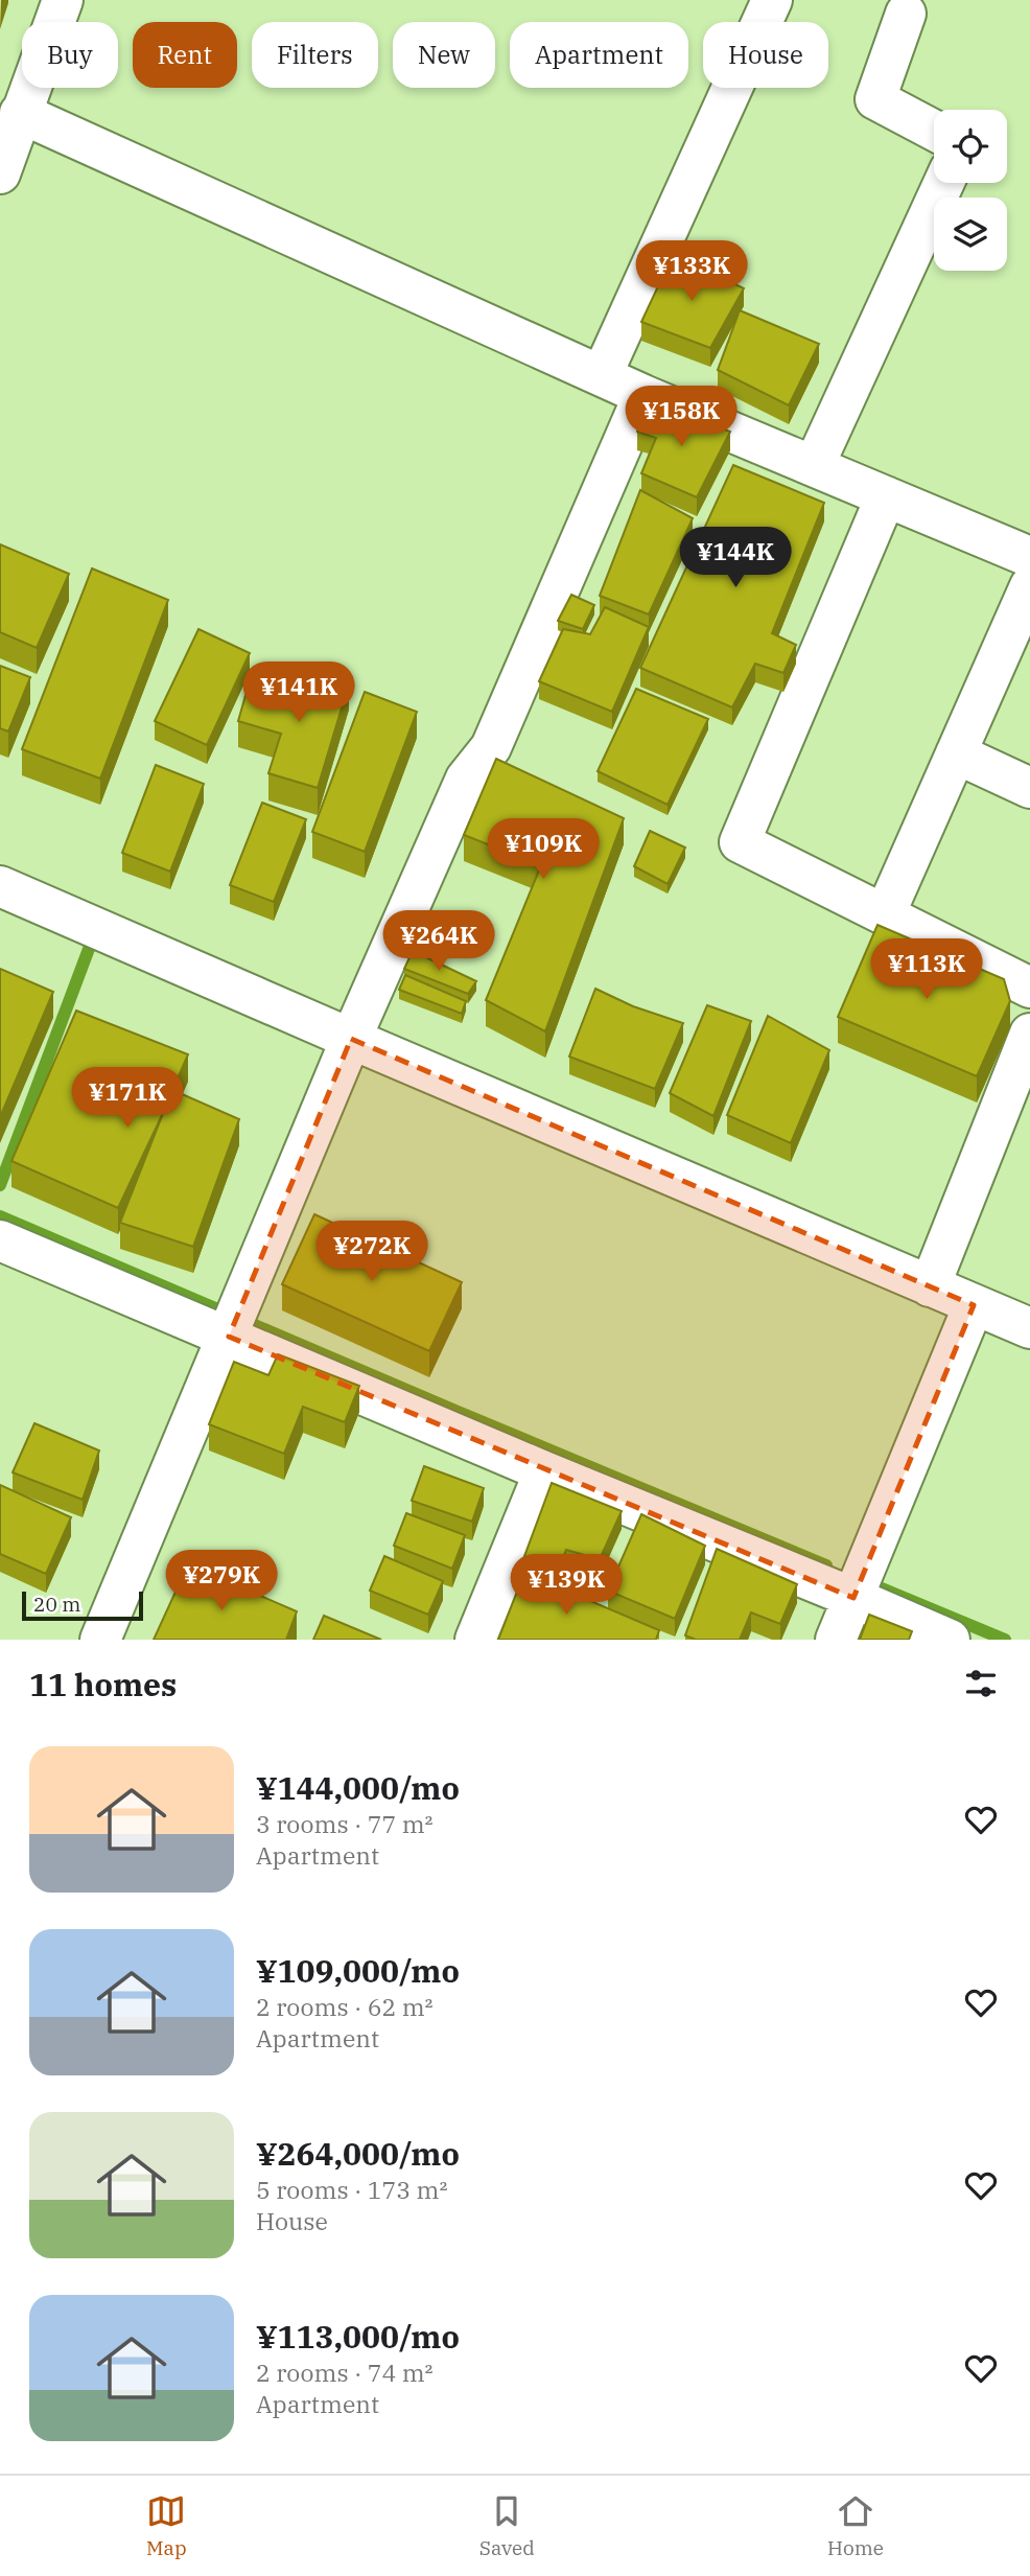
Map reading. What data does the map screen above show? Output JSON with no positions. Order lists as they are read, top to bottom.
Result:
{
  "scale_bar": "20 m",
  "page": {
    "chip": [
      "Buy",
      "Rent",
      "Filters",
      "New",
      "Apartment",
      "House"
    ],
    "price": [
      "¥133K",
      "¥158K",
      "¥144K",
      "¥141K",
      "¥109K",
      "¥264K",
      "¥113K",
      "¥171K",
      "¥272K",
      "¥279K",
      "¥139K"
    ],
    "scale": "20 m",
    "heading": "11 homes",
    "list": [
      {
        "name": "¥144,000/mo",
        "note": "3 rooms · 77 m² · Apartment"
      },
      {
        "name": "¥109,000/mo",
        "note": "2 rooms · 62 m² · Apartment"
      },
      {
        "name": "¥264,000/mo",
        "note": "5 rooms · 173 m² · House"
      },
      {
        "name": "¥113,000/mo",
        "note": "2 rooms · 74 m² · Apartment"
      }
    ],
    "tabs": ["Map", "Saved", "Home"]
  }
}
